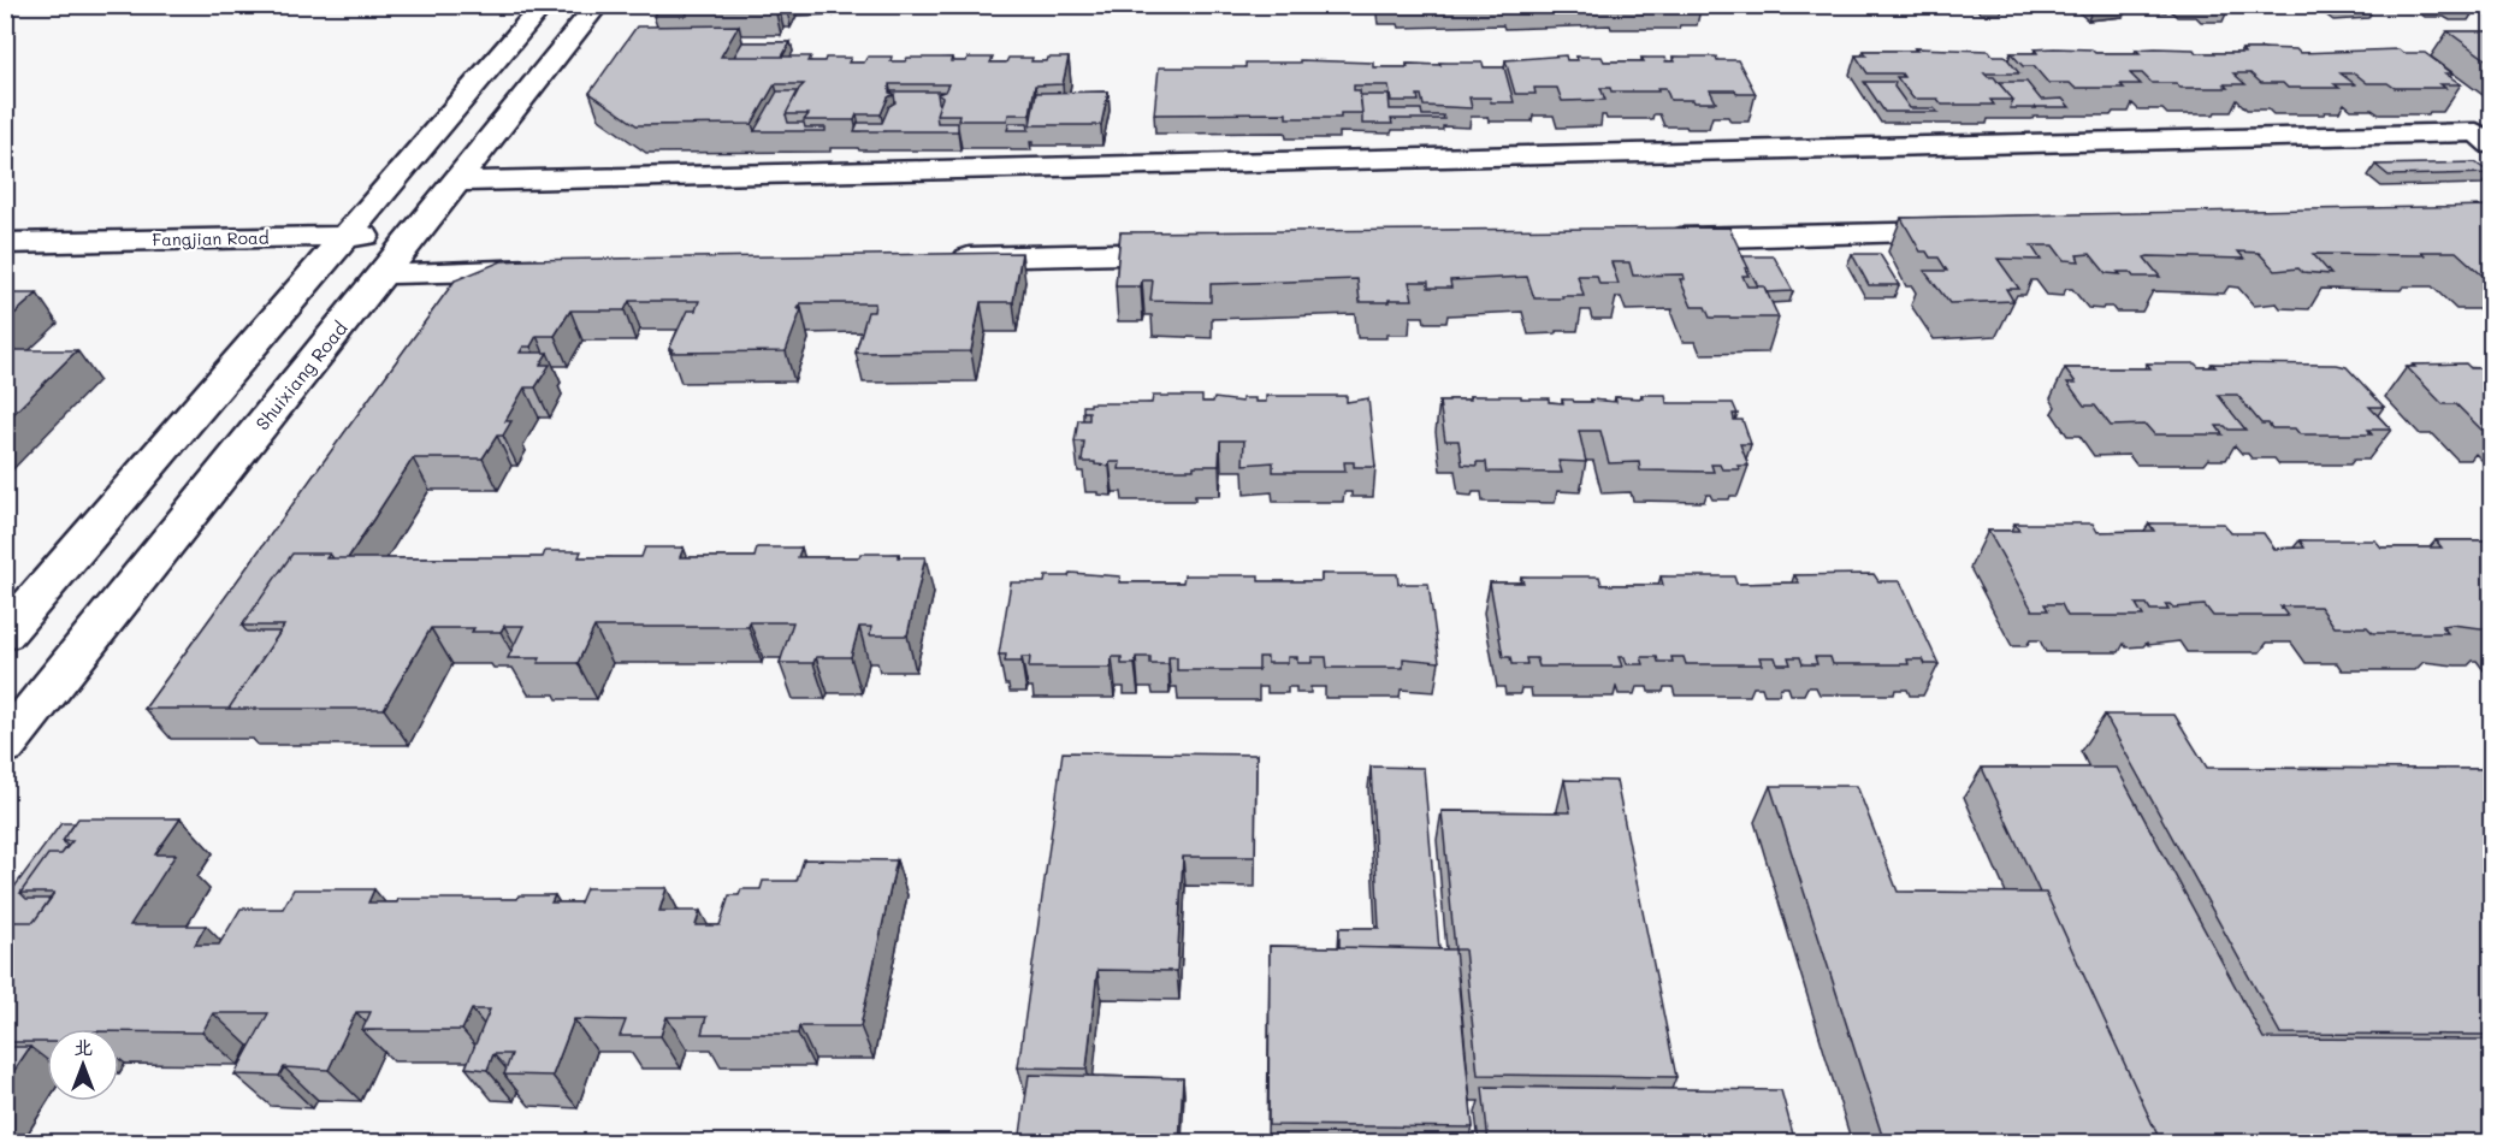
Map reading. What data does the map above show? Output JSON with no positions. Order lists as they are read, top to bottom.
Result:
{
  "streets": {
    "street": ["Fangjian Road", "Shuixiang Road"]
  },
  "crossings": [
    ["Fangjian Road", "Shuixiang Road"]
  ],
  "north": "top"
}
